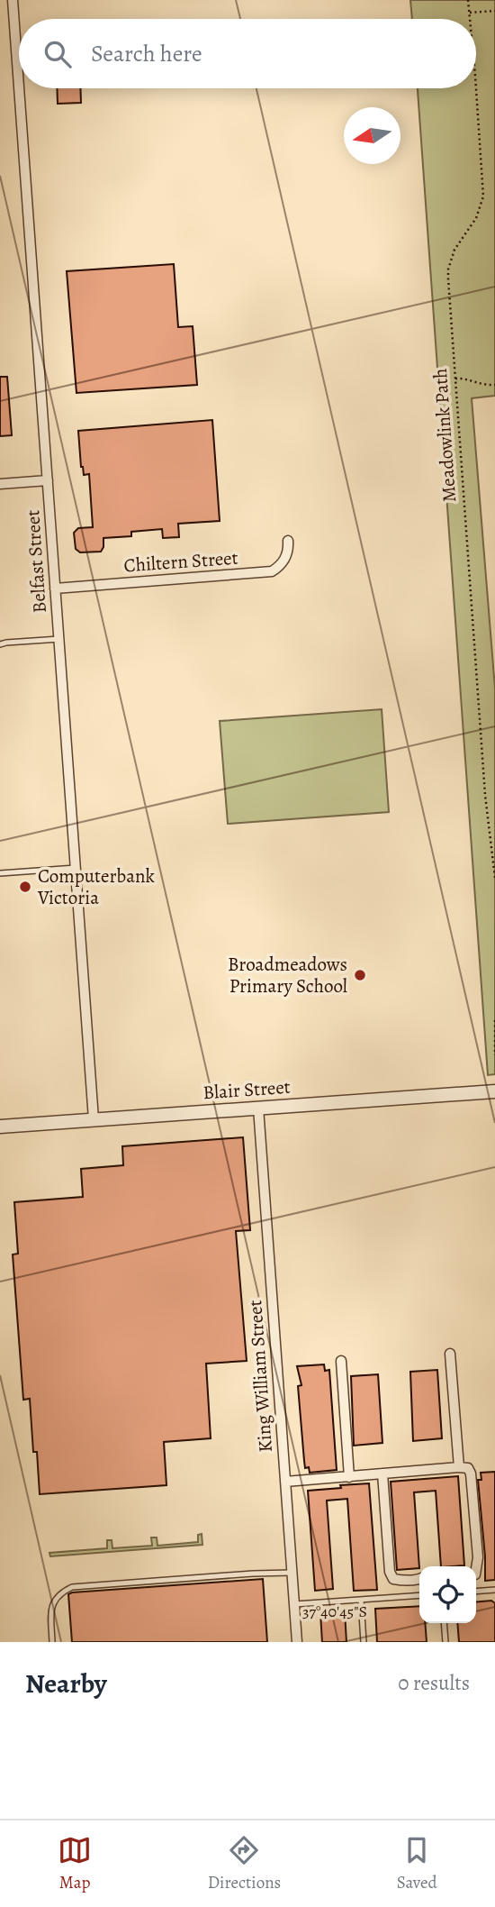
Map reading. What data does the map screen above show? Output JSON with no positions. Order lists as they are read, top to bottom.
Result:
{
  "streets": {
    "street": [
      "Belfast Street",
      "Chiltern Street",
      "Blair Street",
      "King William Street"
    ],
    "path": ["Meadowlink Path"]
  },
  "crossings": [
    ["Belfast Street", "Chiltern Street"],
    ["Belfast Street", "Blair Street"],
    ["Blair Street", "King William Street"]
  ],
  "places": ["Computerbank Victoria", "Broadmeadows Primary School"],
  "north": "left",
  "page": {
    "search": "Search here",
    "heading": ["Nearby", "0 results"],
    "nav": ["Map", "Directions", "Saved"]
  },
  "coordinates": ["37°40'45\"S"]
}
